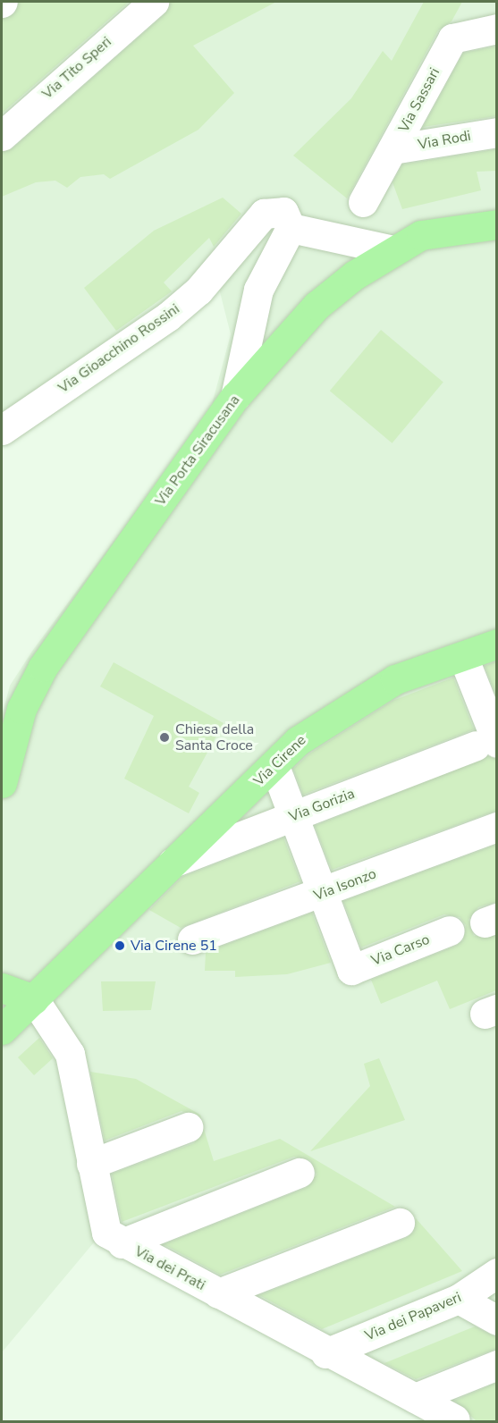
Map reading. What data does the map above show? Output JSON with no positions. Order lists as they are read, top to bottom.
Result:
{
  "streets": {
    "main road": ["Via Porta Siracusana", "Via Cirene"],
    "street": [
      "Via Tito Speri",
      "Via Sassari",
      "Via Rodi",
      "Via Gioacchino Rossini",
      "Via Gorizia",
      "Via Isonzo",
      "Via Carso",
      "Via dei Prati",
      "Via dei Papaveri"
    ]
  },
  "crossings": [
    ["Via Sassari", "Via Rodi"],
    ["Via Cirene", "Via Gorizia"],
    ["Via Cirene", "Via dei Prati"],
    ["Via Isonzo", "Via Carso"],
    ["Via dei Prati", "Via dei Papaveri"]
  ],
  "places": ["Chiesa della Santa Croce", "Via Cirene 51"]
}
